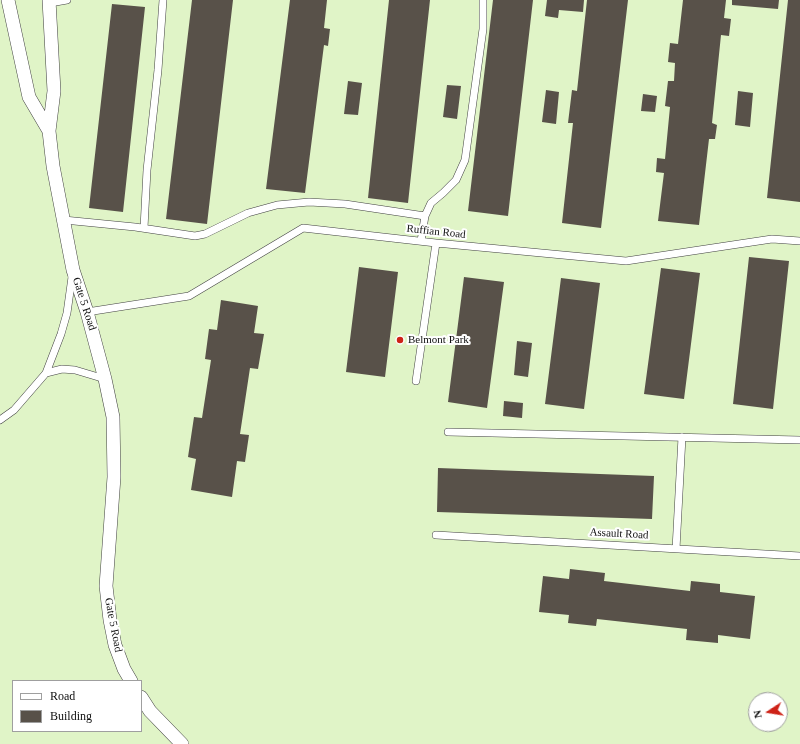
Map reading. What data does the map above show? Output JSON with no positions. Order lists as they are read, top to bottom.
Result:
{
  "streets": {
    "street": ["Gate 5 Road"],
    "lane": ["Ruffian Road", "Assault Road"]
  },
  "crossings": [
    ["Ruffian Road", "Gate 5 Road"]
  ],
  "places": ["Belmont Park"],
  "legend": ["Road", "Building"],
  "north": "left"
}
